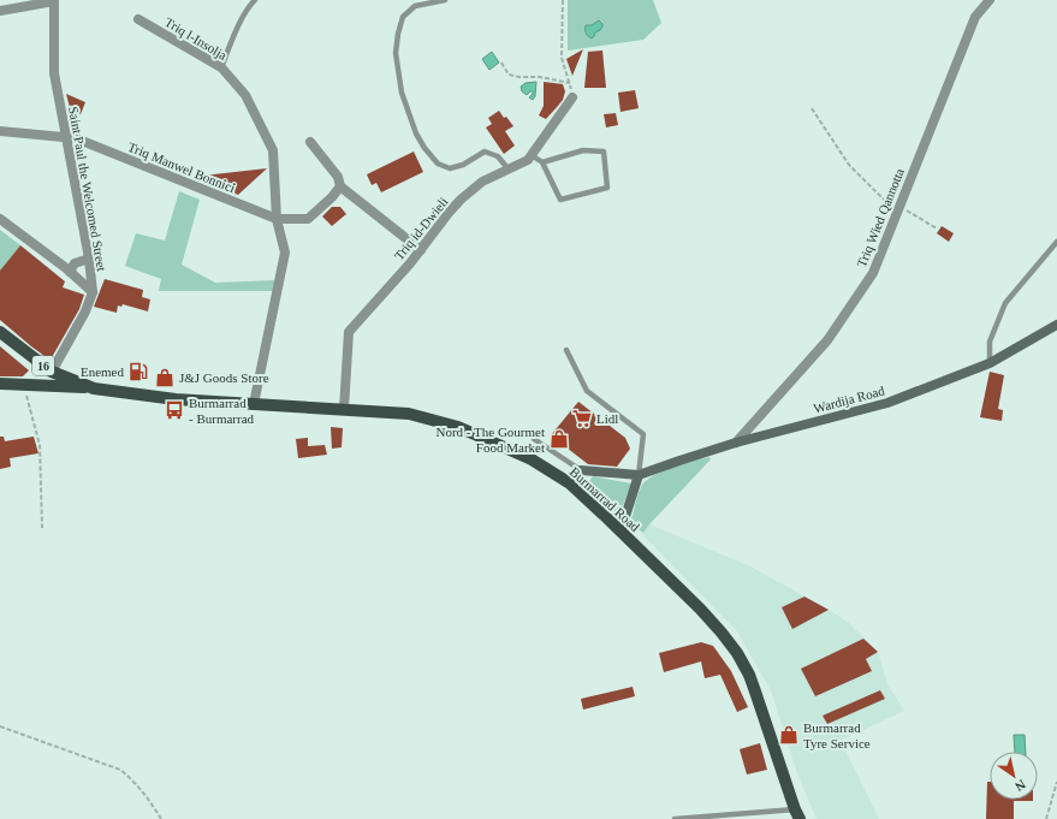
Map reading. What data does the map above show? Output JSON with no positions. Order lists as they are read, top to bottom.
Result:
{
  "streets": {
    "main road": ["16", "Burmarrad Road"],
    "street": [
      "Triq l-Insolja",
      "Triq Manwel Bonnici",
      "Saint Paul the Welcomed Street",
      "Triq Wied Qannotta",
      "Triq id-Dwieli",
      "Wardija Road"
    ]
  },
  "crossings": [
    ["Triq l-Insolja", "Triq Manwel Bonnici"],
    ["Triq l-Insolja", "Burmarrad Road"],
    ["Triq Manwel Bonnici", "Saint Paul the Welcomed Street"],
    ["Saint Paul the Welcomed Street", "Burmarrad Road"],
    ["Triq Wied Qannotta", "Wardija Road"],
    ["Triq id-Dwieli", "Burmarrad Road"],
    ["16", "Burmarrad Road"]
  ],
  "places": {
    "fuel station": ["Enemed"],
    "shop": ["J&J Goods Store", "Nord - The Gourmet Food Market", "Burmarrad Tyre Service"],
    "bus stop": ["Burmarrad - Burmarrad"],
    "supermarket": ["Lidl"]
  },
  "north": "bottom right"
}
